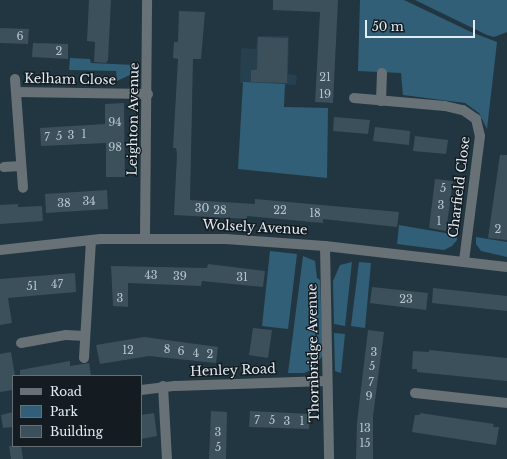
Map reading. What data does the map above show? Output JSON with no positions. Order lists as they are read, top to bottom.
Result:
{
  "streets": {
    "street": [
      "Kelham Close",
      "Leighton Avenue",
      "Charfield Close",
      "Wolsely Avenue",
      "Thornbridge Avenue",
      "Henley Road"
    ]
  },
  "crossings": [
    ["Kelham Close", "Leighton Avenue"],
    ["Leighton Avenue", "Wolsely Avenue"],
    ["Charfield Close", "Wolsely Avenue"],
    ["Wolsely Avenue", "Thornbridge Avenue"],
    ["Thornbridge Avenue", "Henley Road"]
  ],
  "house_numbers": [
    "6",
    "2",
    "21",
    "19",
    "94",
    "1",
    "3",
    "5",
    "7",
    "98",
    "5",
    "34",
    "38",
    "3",
    "30",
    "28",
    "22",
    "18",
    "1",
    "2",
    "43",
    "39",
    "31",
    "47",
    "51",
    "3",
    "23",
    "8",
    "12",
    "6",
    "3",
    "4",
    "2",
    "5",
    "7",
    "9",
    "7",
    "5",
    "3",
    "1",
    "13",
    "3",
    "15",
    "5"
  ],
  "legend": ["Road", "Park", "Building"],
  "scale_bar": "50 m"
}
